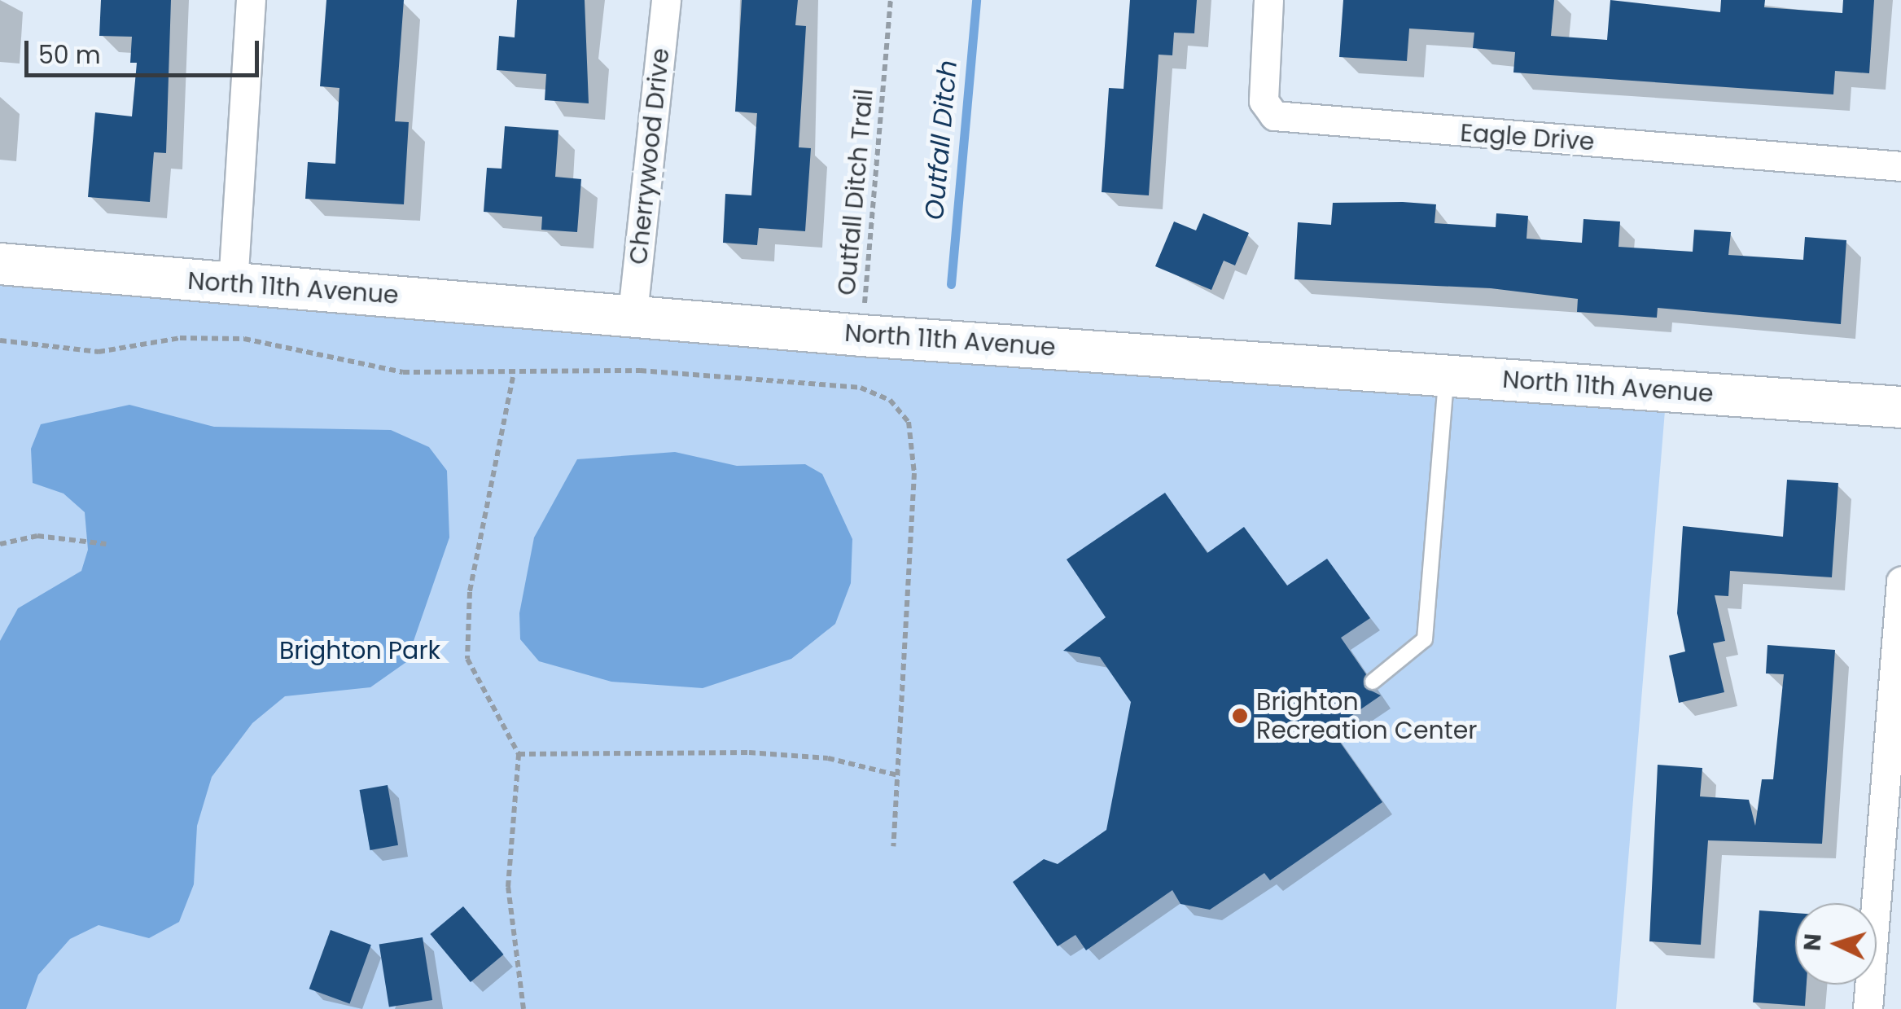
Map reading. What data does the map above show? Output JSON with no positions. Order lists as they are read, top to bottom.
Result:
{
  "streets": {
    "street": ["Eagle Drive", "Cherrywood Drive", "North 11th Avenue"],
    "path": ["Outfall Ditch Trail"]
  },
  "crossings": [
    ["Cherrywood Drive", "North 11th Avenue"],
    ["Outfall Ditch Trail", "North 11th Avenue"]
  ],
  "water": ["Outfall Ditch"],
  "parks": ["Brighton Park"],
  "places": ["Brighton Recreation Center"],
  "scale_bar": "50 m",
  "north": "left"
}
